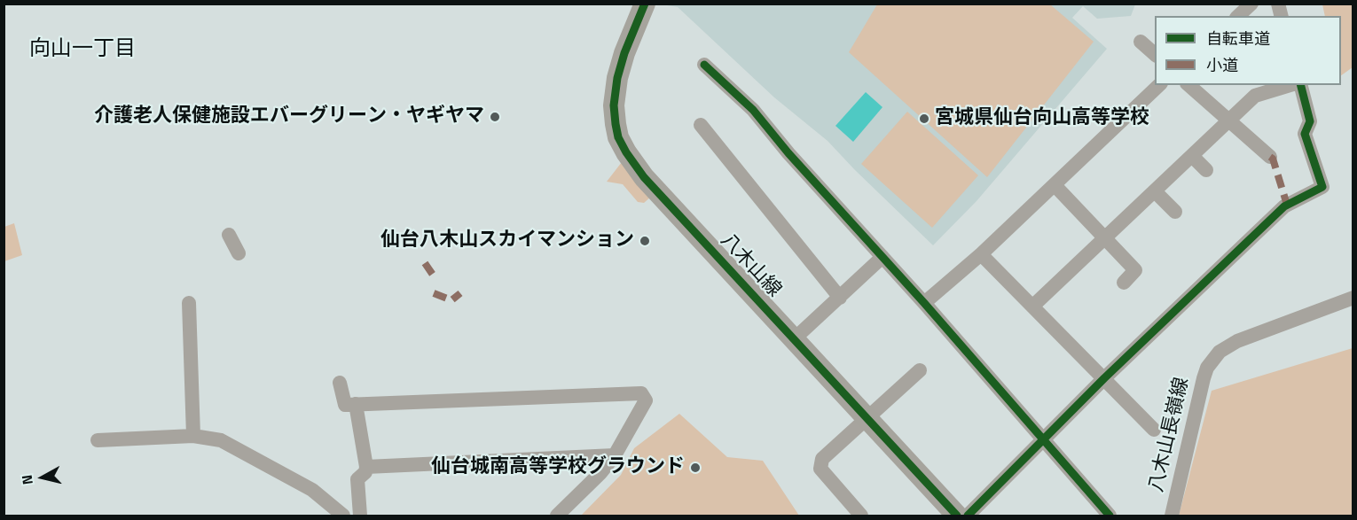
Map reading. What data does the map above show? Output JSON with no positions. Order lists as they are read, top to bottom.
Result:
{
  "streets": {
    "street": ["八木山線", "八木山長嶺線"]
  },
  "districts": ["向山一丁目"],
  "places": [
    "介護老人保健施設エバーグリーン・ヤギヤマ",
    "宮城県仙台向山高等学校",
    "仙台八木山スカイマンション",
    "仙台城南高等学校グラウンド"
  ],
  "legend": ["自転車道", "小道"],
  "north": "left"
}
